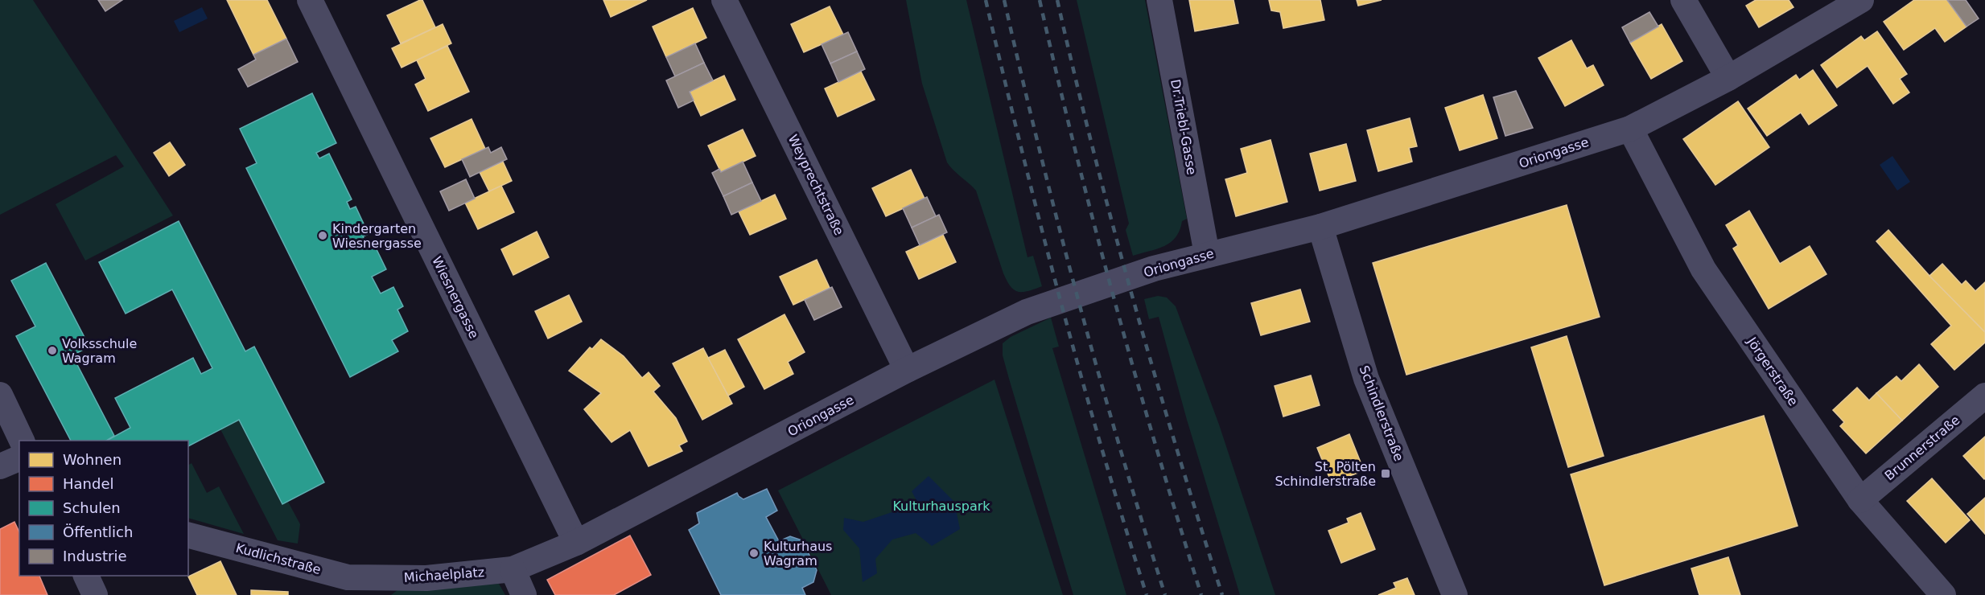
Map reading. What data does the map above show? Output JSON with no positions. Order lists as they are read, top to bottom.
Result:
{
  "streets": {
    "street": [
      "Dr.Triebl-Gasse",
      "Oriongasse",
      "Weyprechtstraße",
      "Wiesnergasse",
      "Jörgerstraße",
      "Schindlerstraße",
      "Brunnerstraße",
      "Kudlichstraße",
      "Michaelplatz"
    ]
  },
  "crossings": [
    ["Dr.Triebl-Gasse", "Oriongasse"],
    ["Oriongasse", "Weyprechtstraße"],
    ["Oriongasse", "Wiesnergasse"],
    ["Oriongasse", "Jörgerstraße"],
    ["Oriongasse", "Schindlerstraße"],
    ["Oriongasse", "Michaelplatz"],
    ["Jörgerstraße", "Brunnerstraße"],
    ["Kudlichstraße", "Michaelplatz"]
  ],
  "parks": ["Kulturhauspark"],
  "places": {
    "other": ["Kindergarten Wiesnergasse", "Volksschule Wagram", "Kulturhaus Wagram"],
    "transit": ["St. Pölten Schindlerstraße"]
  },
  "legend": [
    "Wohnen",
    "Handel",
    "Schulen",
    "Öffentlich",
    "Industrie"
  ]
}
